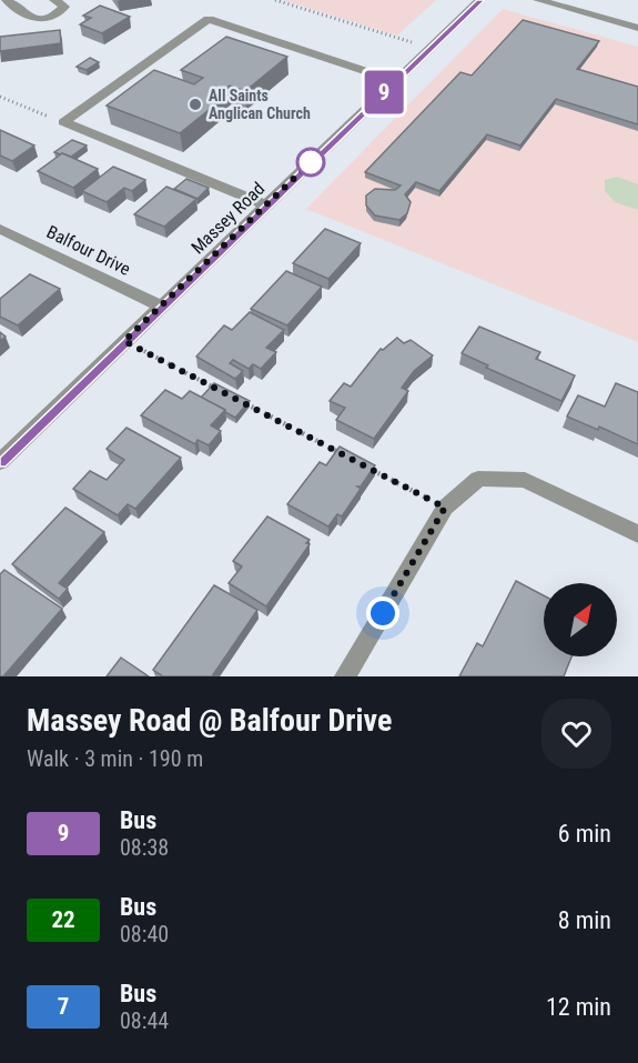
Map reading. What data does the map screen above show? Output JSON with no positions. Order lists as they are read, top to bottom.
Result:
{
  "streets": {
    "street": ["Massey Road", "Balfour Drive"]
  },
  "crossings": [
    ["Massey Road", "Balfour Drive"]
  ],
  "places": ["All Saints Anglican Church"],
  "lines": ["bus line 9"],
  "north": "top right",
  "page": {
    "on_map": "9",
    "heading": ["Massey Road @ Balfour Drive", "Walk · 3 min · 190 m"],
    "list": [
      {
        "mark": "9",
        "name": "Bus",
        "note": "08:38",
        "value": "6 min"
      },
      {
        "mark": "22",
        "name": "Bus",
        "note": "08:40",
        "value": "8 min"
      },
      {
        "mark": "7",
        "name": "Bus",
        "note": "08:44",
        "value": "12 min"
      }
    ]
  }
}
